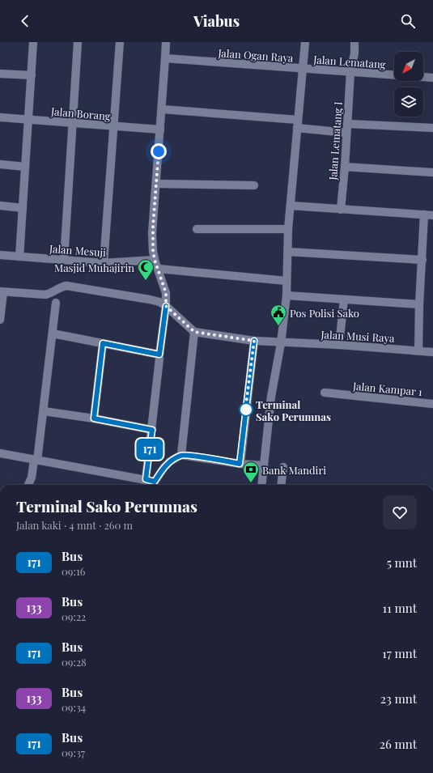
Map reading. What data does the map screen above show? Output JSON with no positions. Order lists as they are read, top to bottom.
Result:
{
  "streets": {
    "street": [
      "Jalan Ogan Raya",
      "Jalan Lematang",
      "Jalan Borang",
      "Jalan Lematang I",
      "Jalan Mesuji",
      "Jalan Musi Raya",
      "Jalan Kampar 1"
    ]
  },
  "crossings": [
    ["Jalan Ogan Raya", "Jalan Lematang"],
    ["Jalan Lematang", "Jalan Lematang I"]
  ],
  "places": {
    "mosque": ["Masjid Muhajirin"],
    "public building": ["Pos Polisi Sako"],
    "other": ["Terminal Sako Perumnas"],
    "bank": ["Bank Mandiri"]
  },
  "lines": ["bus line 171"],
  "north": "bottom left",
  "page": {
    "header": "Viabus",
    "on_map": "171",
    "heading": ["Terminal Sako Perumnas", "Jalan kaki · 4 mnt · 260 m"],
    "list": [
      {
        "mark": "171",
        "name": "Bus",
        "note": "09:16",
        "value": "5 mnt"
      },
      {
        "mark": "133",
        "name": "Bus",
        "note": "09:22",
        "value": "11 mnt"
      },
      {
        "mark": "171",
        "name": "Bus",
        "note": "09:28",
        "value": "17 mnt"
      },
      {
        "mark": "133",
        "name": "Bus",
        "note": "09:34",
        "value": "23 mnt"
      },
      {
        "mark": "171",
        "name": "Bus",
        "note": "09:37",
        "value": "26 mnt"
      }
    ]
  }
}
